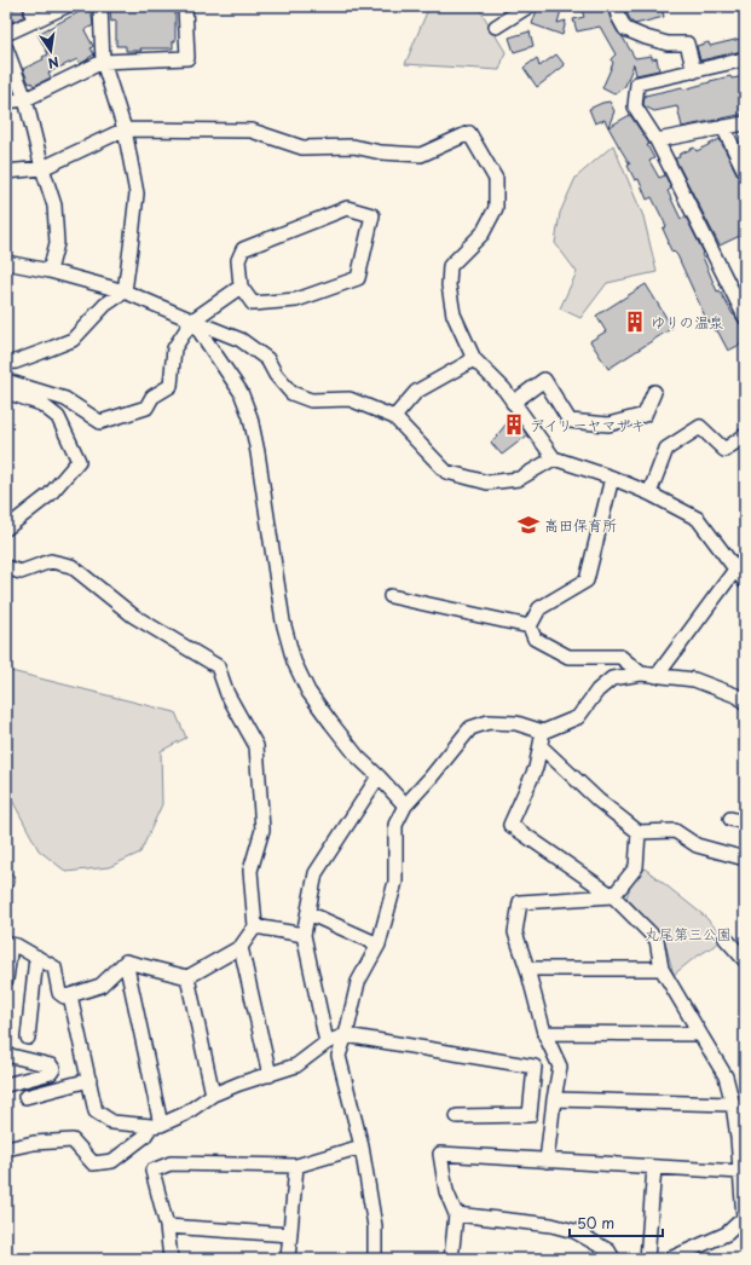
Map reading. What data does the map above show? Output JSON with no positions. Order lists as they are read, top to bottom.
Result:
{
  "parks": ["丸尾第三公園"],
  "places": {
    "building": ["ゆりの温泉", "デイリーヤマザキ"],
    "school or university": ["高田保育所"]
  },
  "scale_bar": "50 m",
  "north": "bottom"
}
